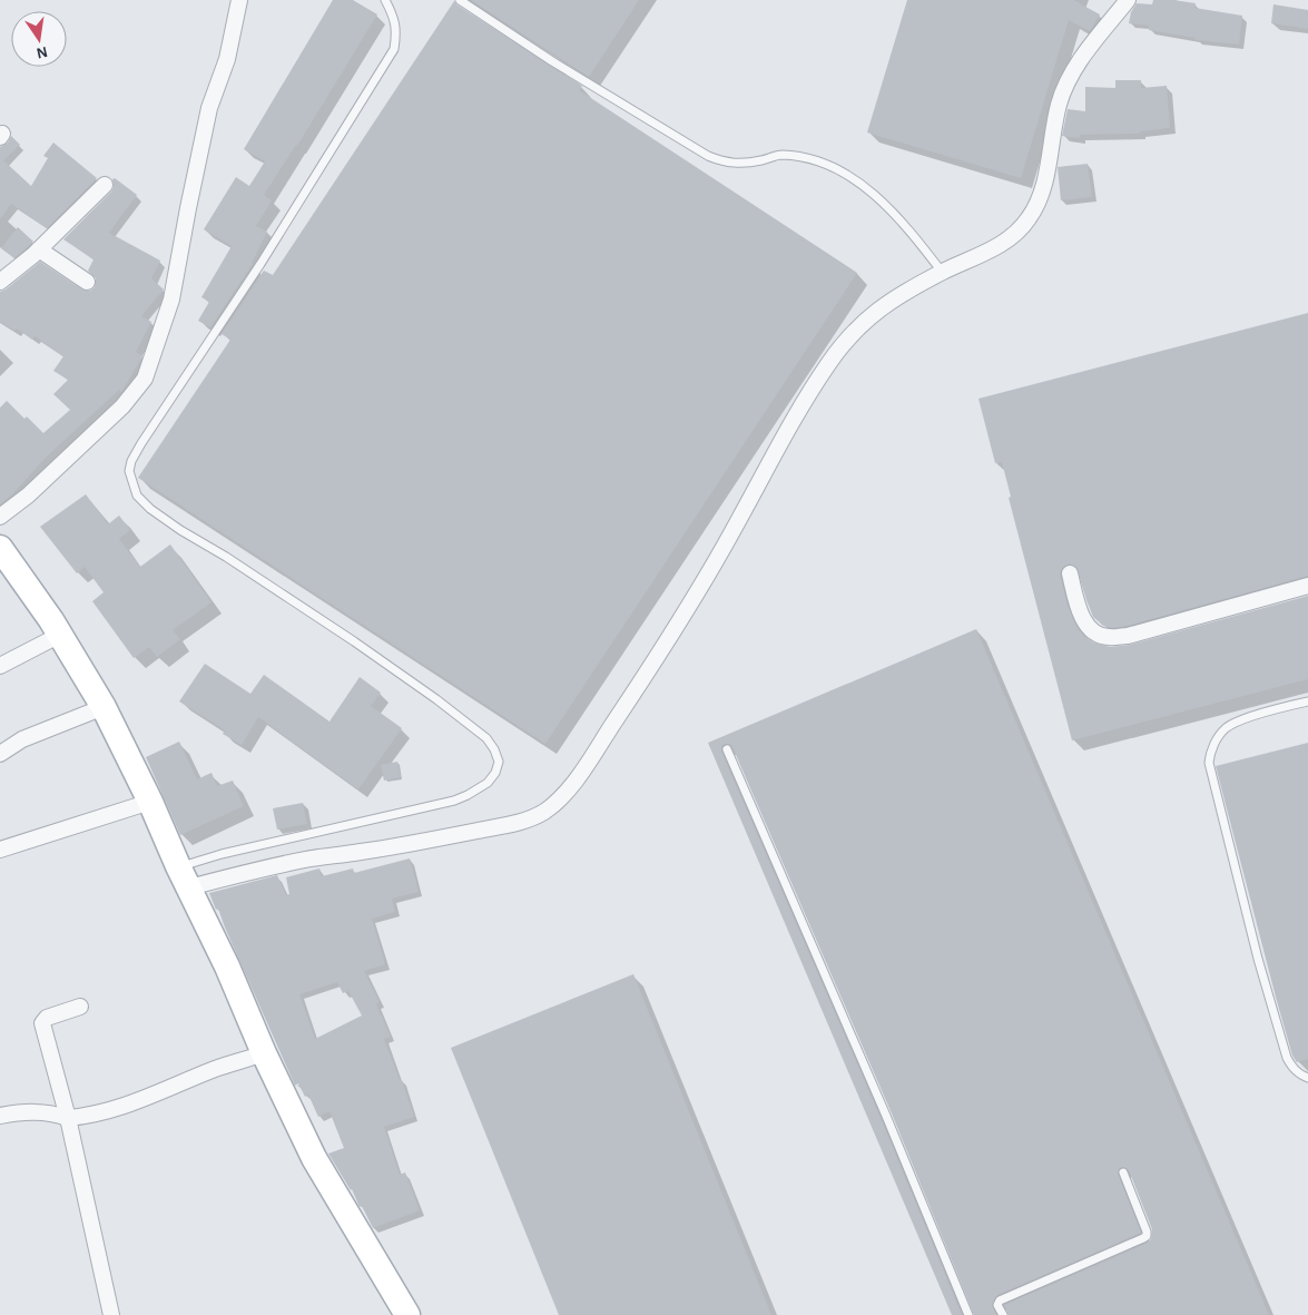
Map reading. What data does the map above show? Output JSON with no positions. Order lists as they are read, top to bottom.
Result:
{
  "north": "bottom"
}
